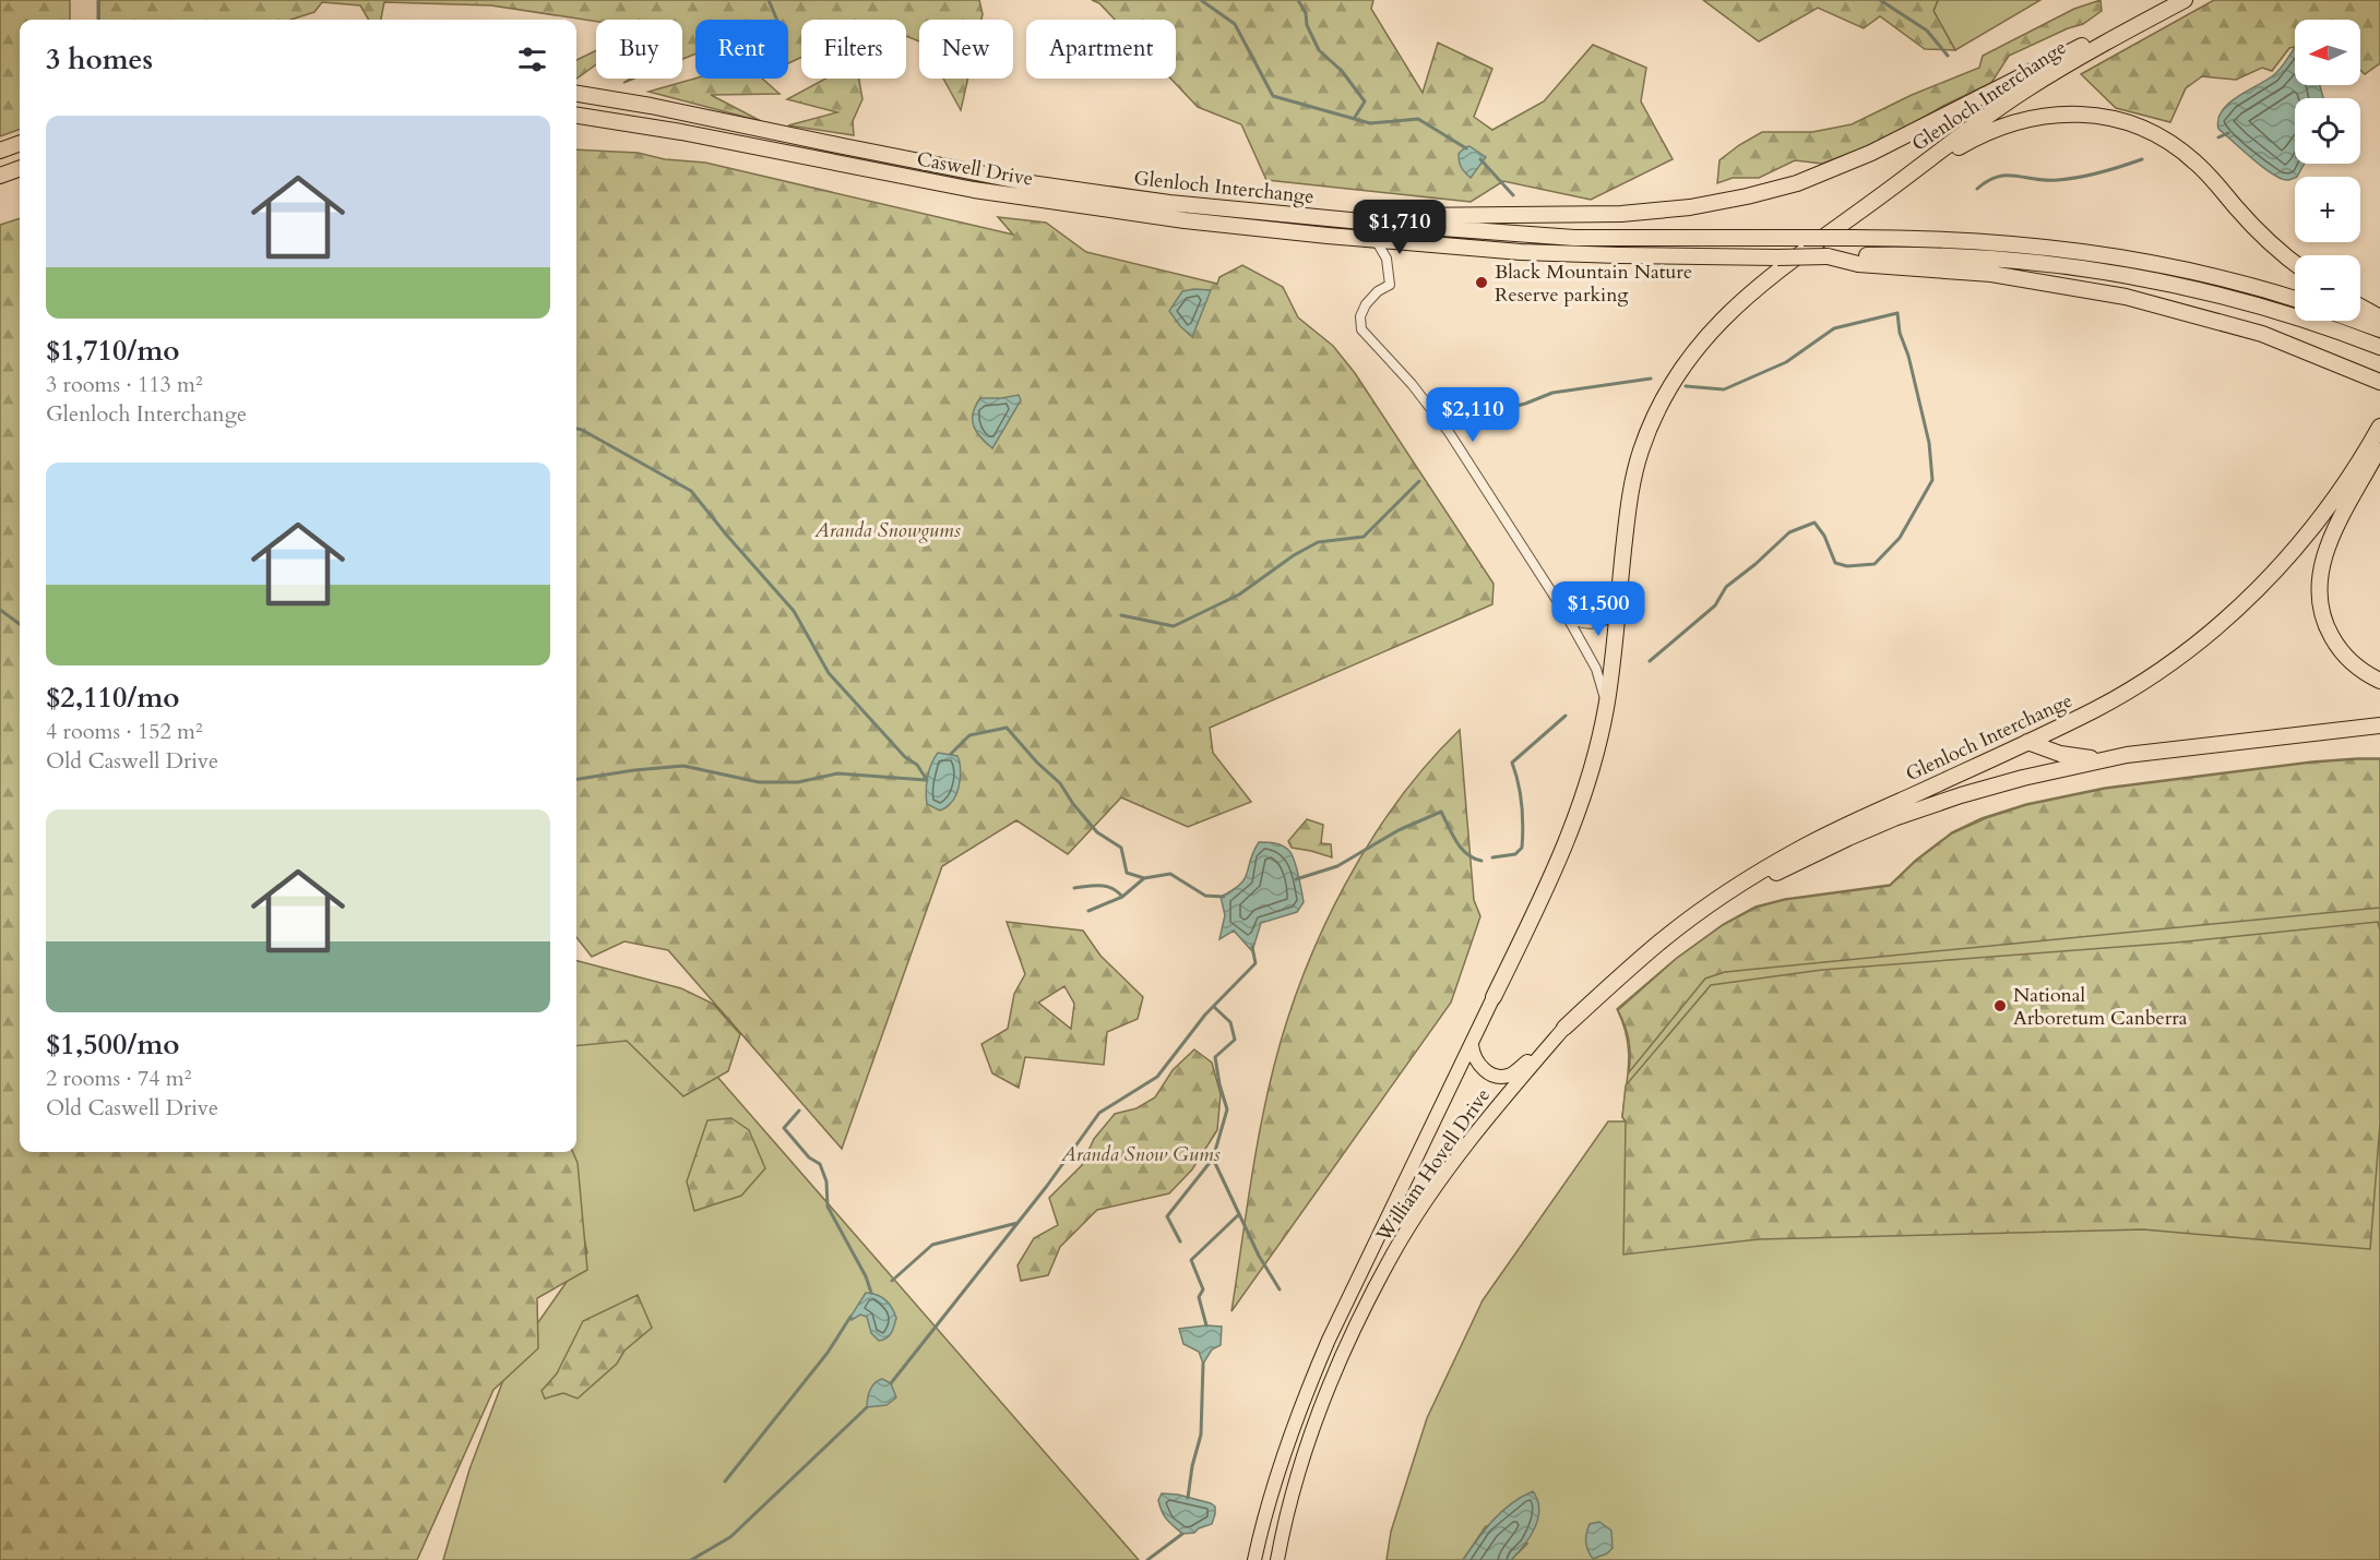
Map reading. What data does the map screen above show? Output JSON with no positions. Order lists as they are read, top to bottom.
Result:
{
  "streets": {
    "highway": ["Glenloch Interchange", "Caswell Drive"],
    "main road": ["William Hovell Drive"]
  },
  "crossings": [
    ["Glenloch Interchange", "Caswell Drive"],
    ["Glenloch Interchange", "William Hovell Drive"]
  ],
  "parks": ["Aranda Snowgums", "Aranda Snow Gums"],
  "places": ["Black Mountain Nature Reserve parking", "National Arboretum Canberra"],
  "north": "left",
  "page": {
    "map_buttons": ["+", "−"],
    "chip": [
      "Buy",
      "Rent",
      "Filters",
      "New",
      "Apartment"
    ],
    "heading": "3 homes",
    "list": [
      {
        "name": "$1,710/mo",
        "note": "3 rooms · 113 m² · Glenloch Interchange"
      },
      {
        "name": "$2,110/mo",
        "note": "4 rooms · 152 m² · Old Caswell Drive"
      },
      {
        "name": "$1,500/mo",
        "note": "2 rooms · 74 m² · Old Caswell Drive"
      }
    ],
    "price": ["$1,710", "$2,110", "$1,500"]
  }
}
